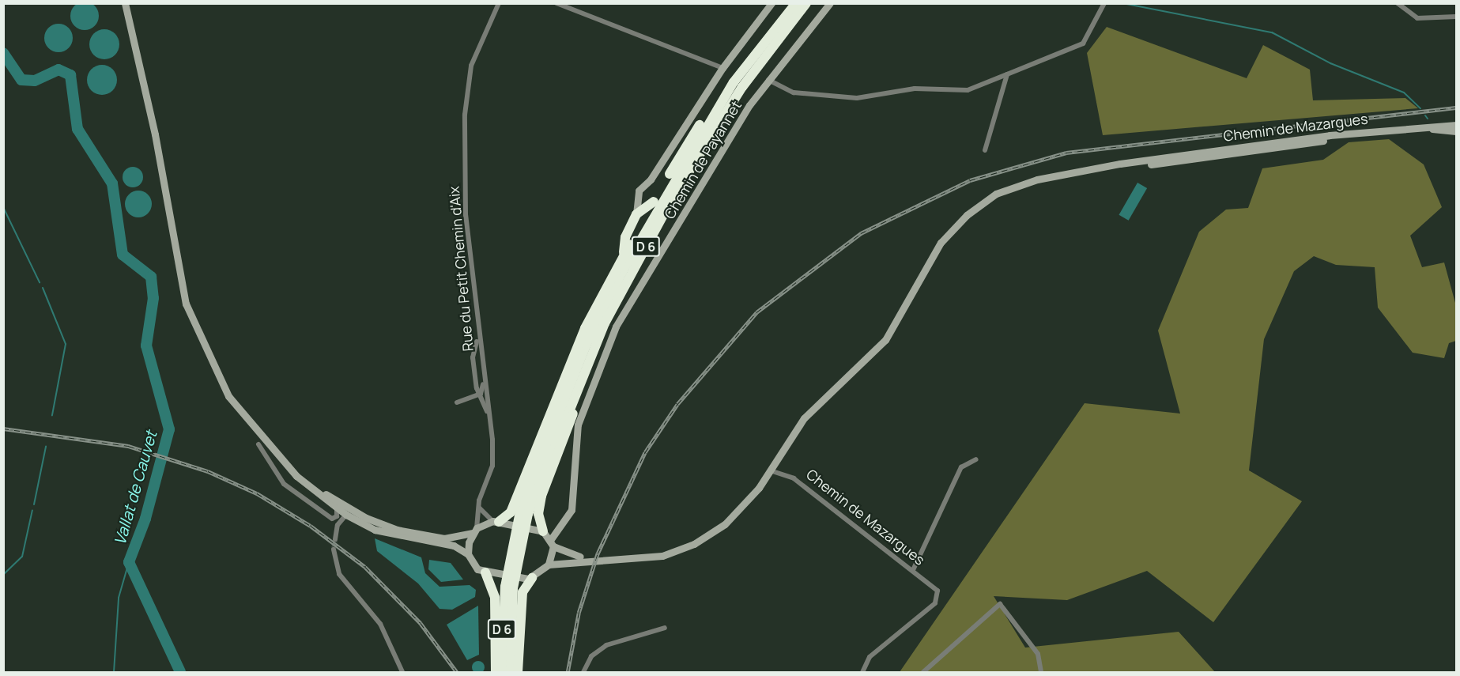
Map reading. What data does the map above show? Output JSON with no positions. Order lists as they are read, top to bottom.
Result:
{
  "streets": {
    "highway": ["D 6"],
    "main road": ["Chemin de Mazargues", "Chemin de Payannet"],
    "street": ["Rue du Petit Chemin d'Aix"]
  },
  "crossings": [
    ["Chemin de Mazargues", "Chemin de Payannet"],
    ["Chemin de Mazargues", "Rue du Petit Chemin d'Aix"],
    ["Chemin de Payannet", "Rue du Petit Chemin d'Aix"]
  ],
  "water": ["Vallat de Cauvet"]
}
